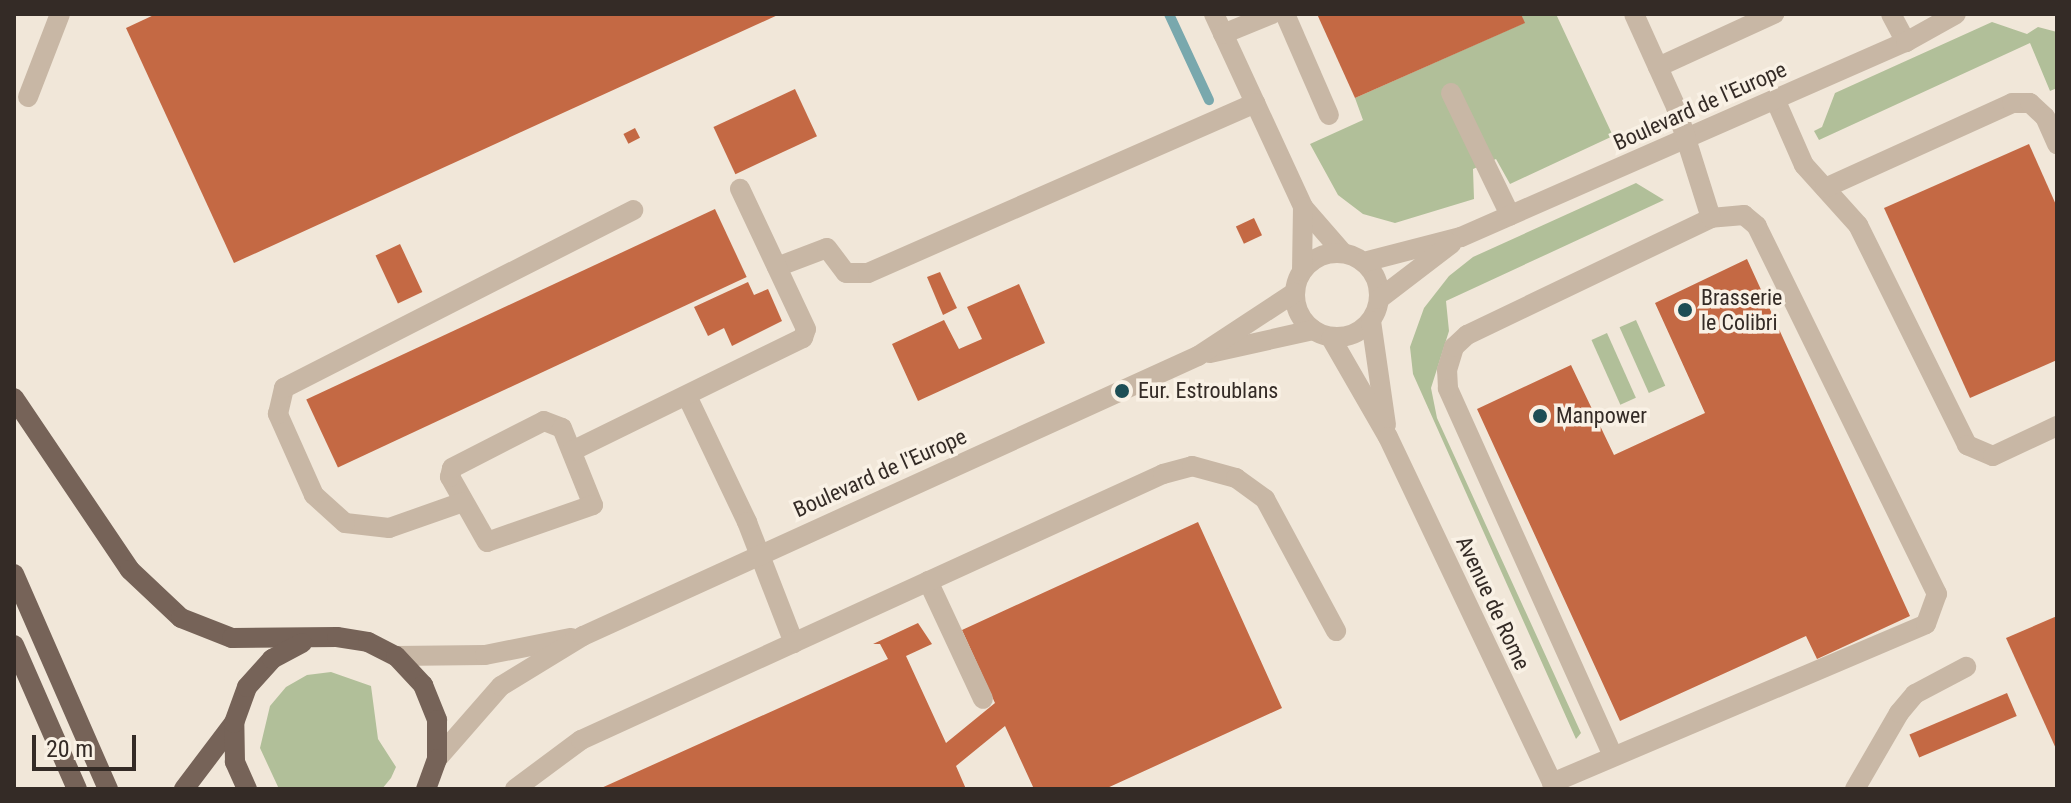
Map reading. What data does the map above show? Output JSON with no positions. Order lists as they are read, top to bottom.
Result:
{
  "streets": {
    "street": ["Boulevard de l'Europe", "Avenue de Rome"]
  },
  "crossings": [
    ["Boulevard de l'Europe", "Avenue de Rome"]
  ],
  "places": ["Brasserie le Colibri", "Eur. Estroublans", "Manpower"],
  "scale_bar": "20 m"
}
